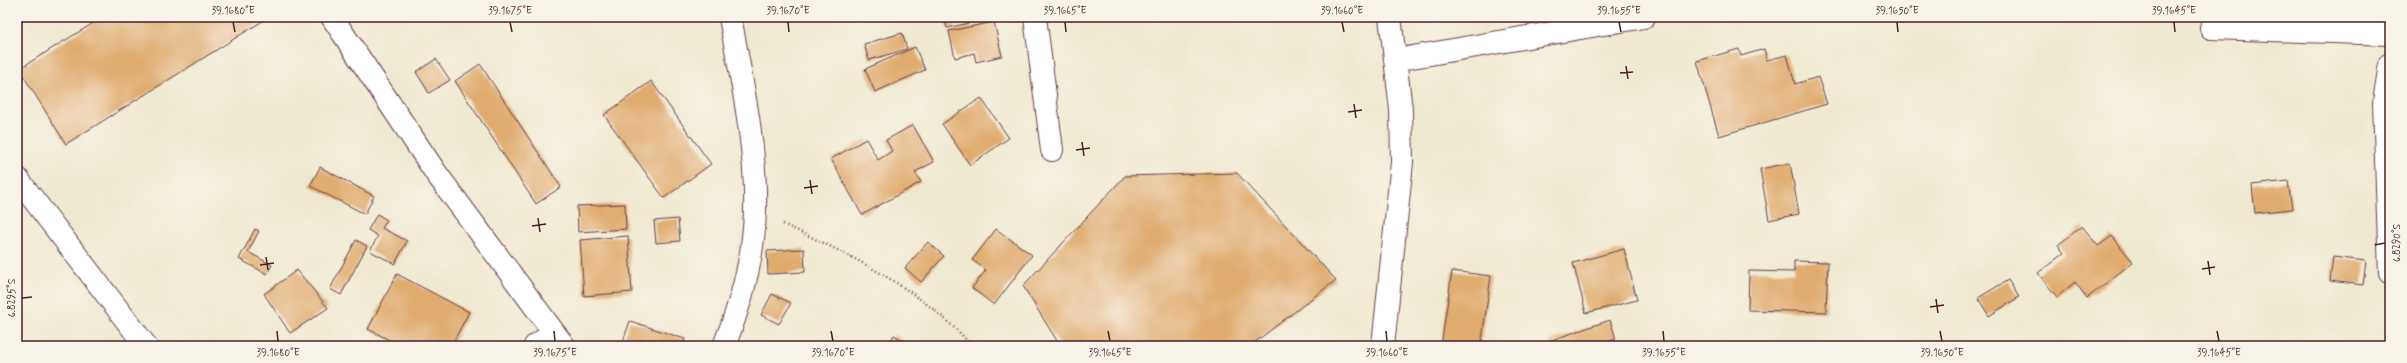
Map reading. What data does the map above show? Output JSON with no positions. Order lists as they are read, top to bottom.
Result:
{
  "coordinates": [
    "39.1680°E",
    "39.1675°E",
    "39.1670°E",
    "39.1665°E",
    "39.1660°E",
    "39.1655°E",
    "39.1650°E",
    "39.1645°E",
    "6.8290°S",
    "6.8295°S"
  ]
}
